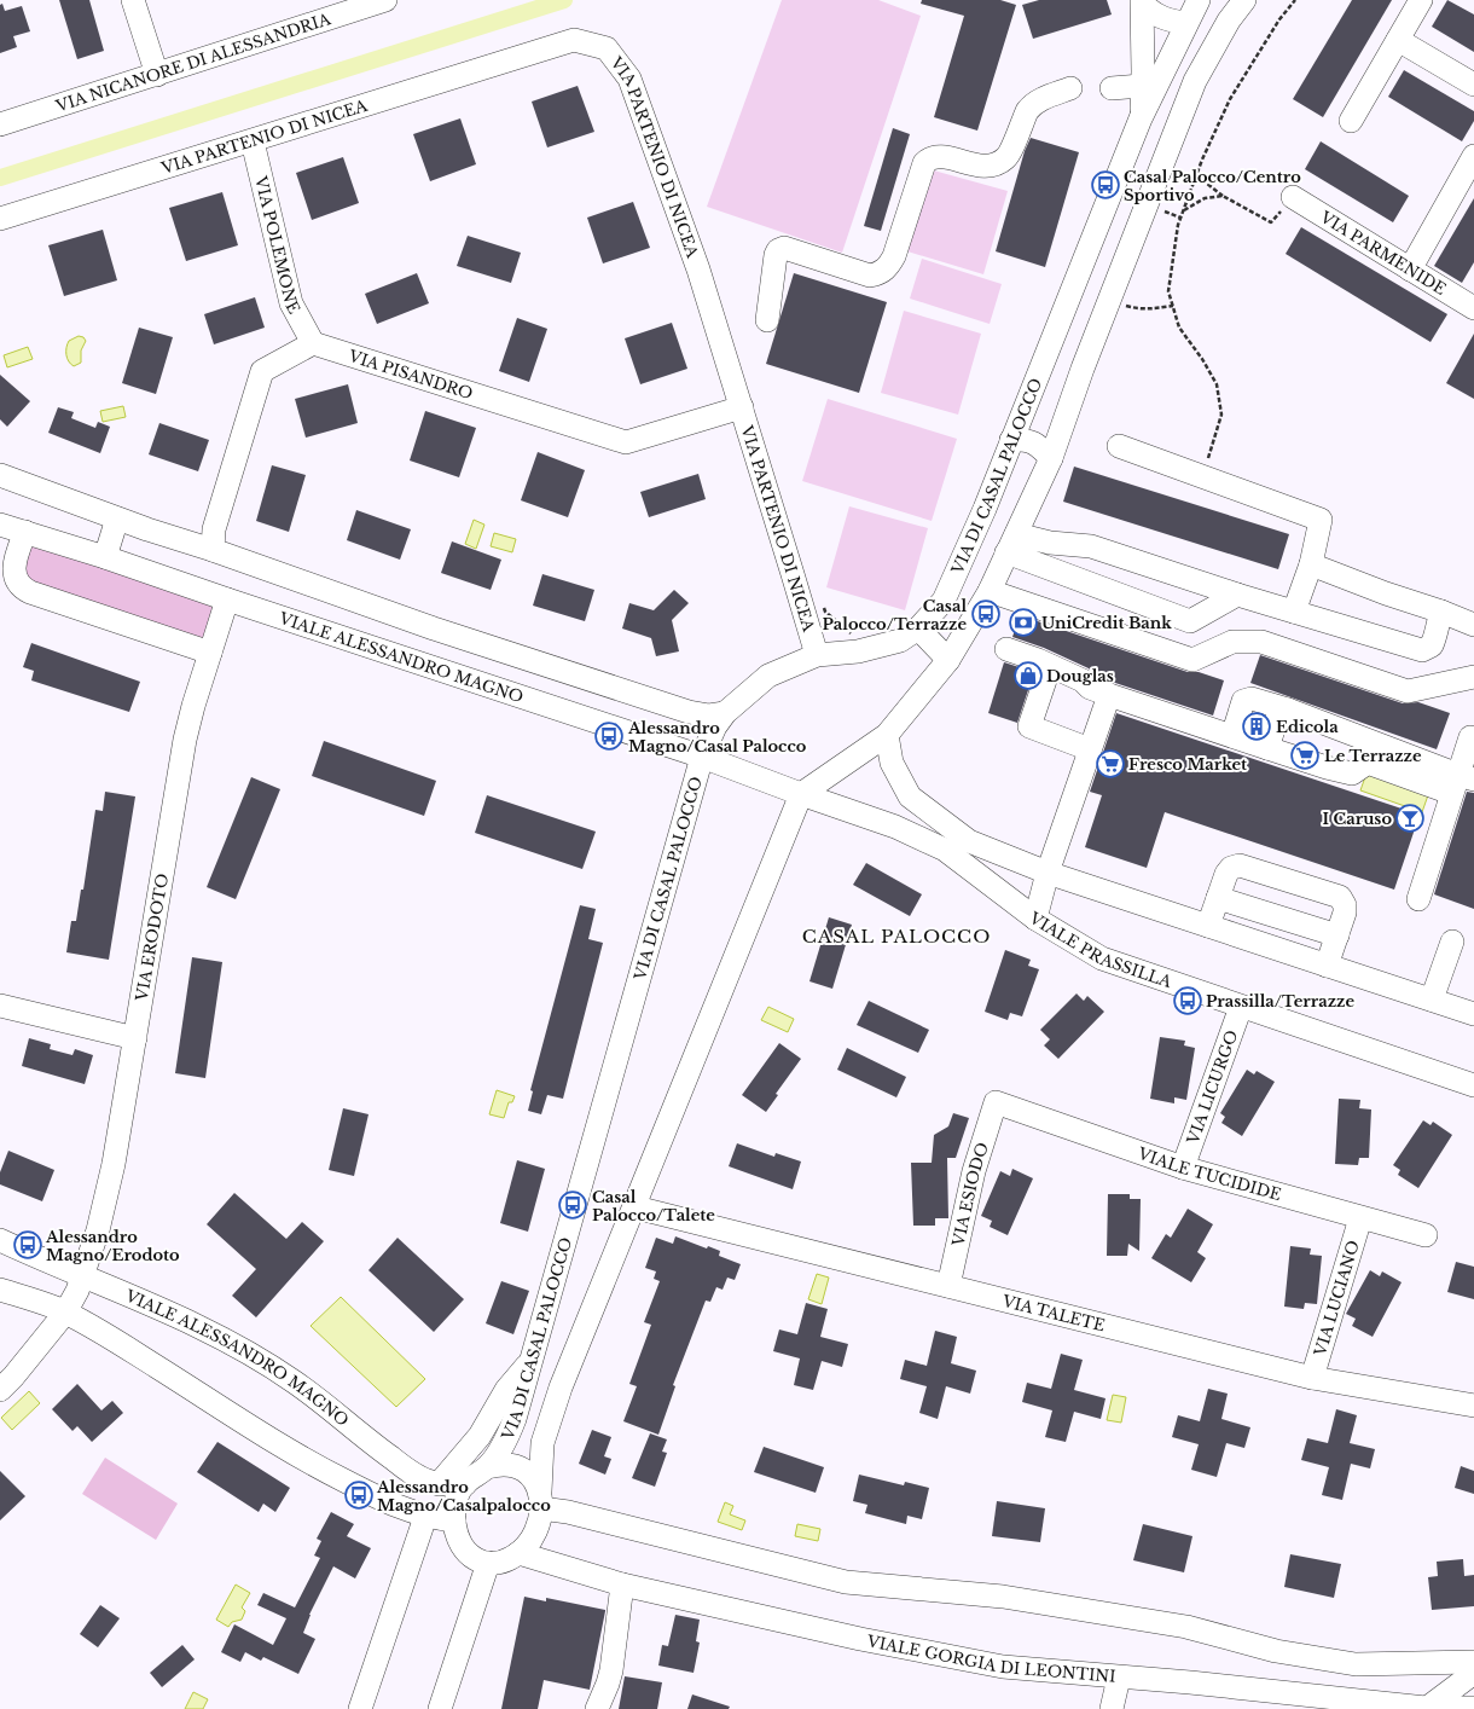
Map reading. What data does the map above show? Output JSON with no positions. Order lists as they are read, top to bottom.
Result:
{
  "streets": {
    "street": [
      "VIA NICANORE DI ALESSANDRIA",
      "VIA PARTENIO DI NICEA",
      "VIA POLEMONE",
      "VIA PARMENIDE",
      "VIA PISANDRO",
      "VIA DI CASAL PALOCCO",
      "VIALE ALESSANDRO MAGNO",
      "VIA ERODOTO",
      "VIALE PRASSILLA",
      "VIA LICURGO",
      "VIALE TUCIDIDE",
      "VIA ESIODO",
      "VIA LUCIANO",
      "VIA TALETE",
      "VIALE GORGIA DI LEONTINI"
    ]
  },
  "crossings": [
    ["VIA PARTENIO DI NICEA", "VIA POLEMONE"],
    ["VIA PARTENIO DI NICEA", "VIA PISANDRO"],
    ["VIA PARTENIO DI NICEA", "VIA DI CASAL PALOCCO"],
    ["VIA POLEMONE", "VIA PISANDRO"],
    ["VIA DI CASAL PALOCCO", "VIALE ALESSANDRO MAGNO"],
    ["VIA DI CASAL PALOCCO", "VIALE GORGIA DI LEONTINI"],
    ["VIALE ALESSANDRO MAGNO", "VIA ERODOTO"],
    ["VIALE ALESSANDRO MAGNO", "VIALE PRASSILLA"],
    ["VIALE ALESSANDRO MAGNO", "VIALE GORGIA DI LEONTINI"],
    ["VIALE PRASSILLA", "VIA LICURGO"],
    ["VIA LICURGO", "VIALE TUCIDIDE"],
    ["VIALE TUCIDIDE", "VIA ESIODO"],
    ["VIALE TUCIDIDE", "VIA LUCIANO"],
    ["VIA ESIODO", "VIA TALETE"],
    ["VIA LUCIANO", "VIA TALETE"]
  ],
  "districts": ["CASAL PALOCCO"],
  "places": {
    "bus stop": [
      "Casal Palocco/Centro Sportivo",
      "Casal Palocco/Terrazze",
      "Alessandro Magno/Casal Palocco",
      "Prassilla/Terrazze",
      "Casal Palocco/Talete",
      "Alessandro Magno/Erodoto",
      "Alessandro Magno/Casalpalocco"
    ],
    "bank": ["UniCredit Bank"],
    "shop": ["Douglas"],
    "building": ["Edicola"],
    "supermarket": ["Le Terrazze", "Fresco Market"],
    "bar": ["I Caruso"]
  }
}
